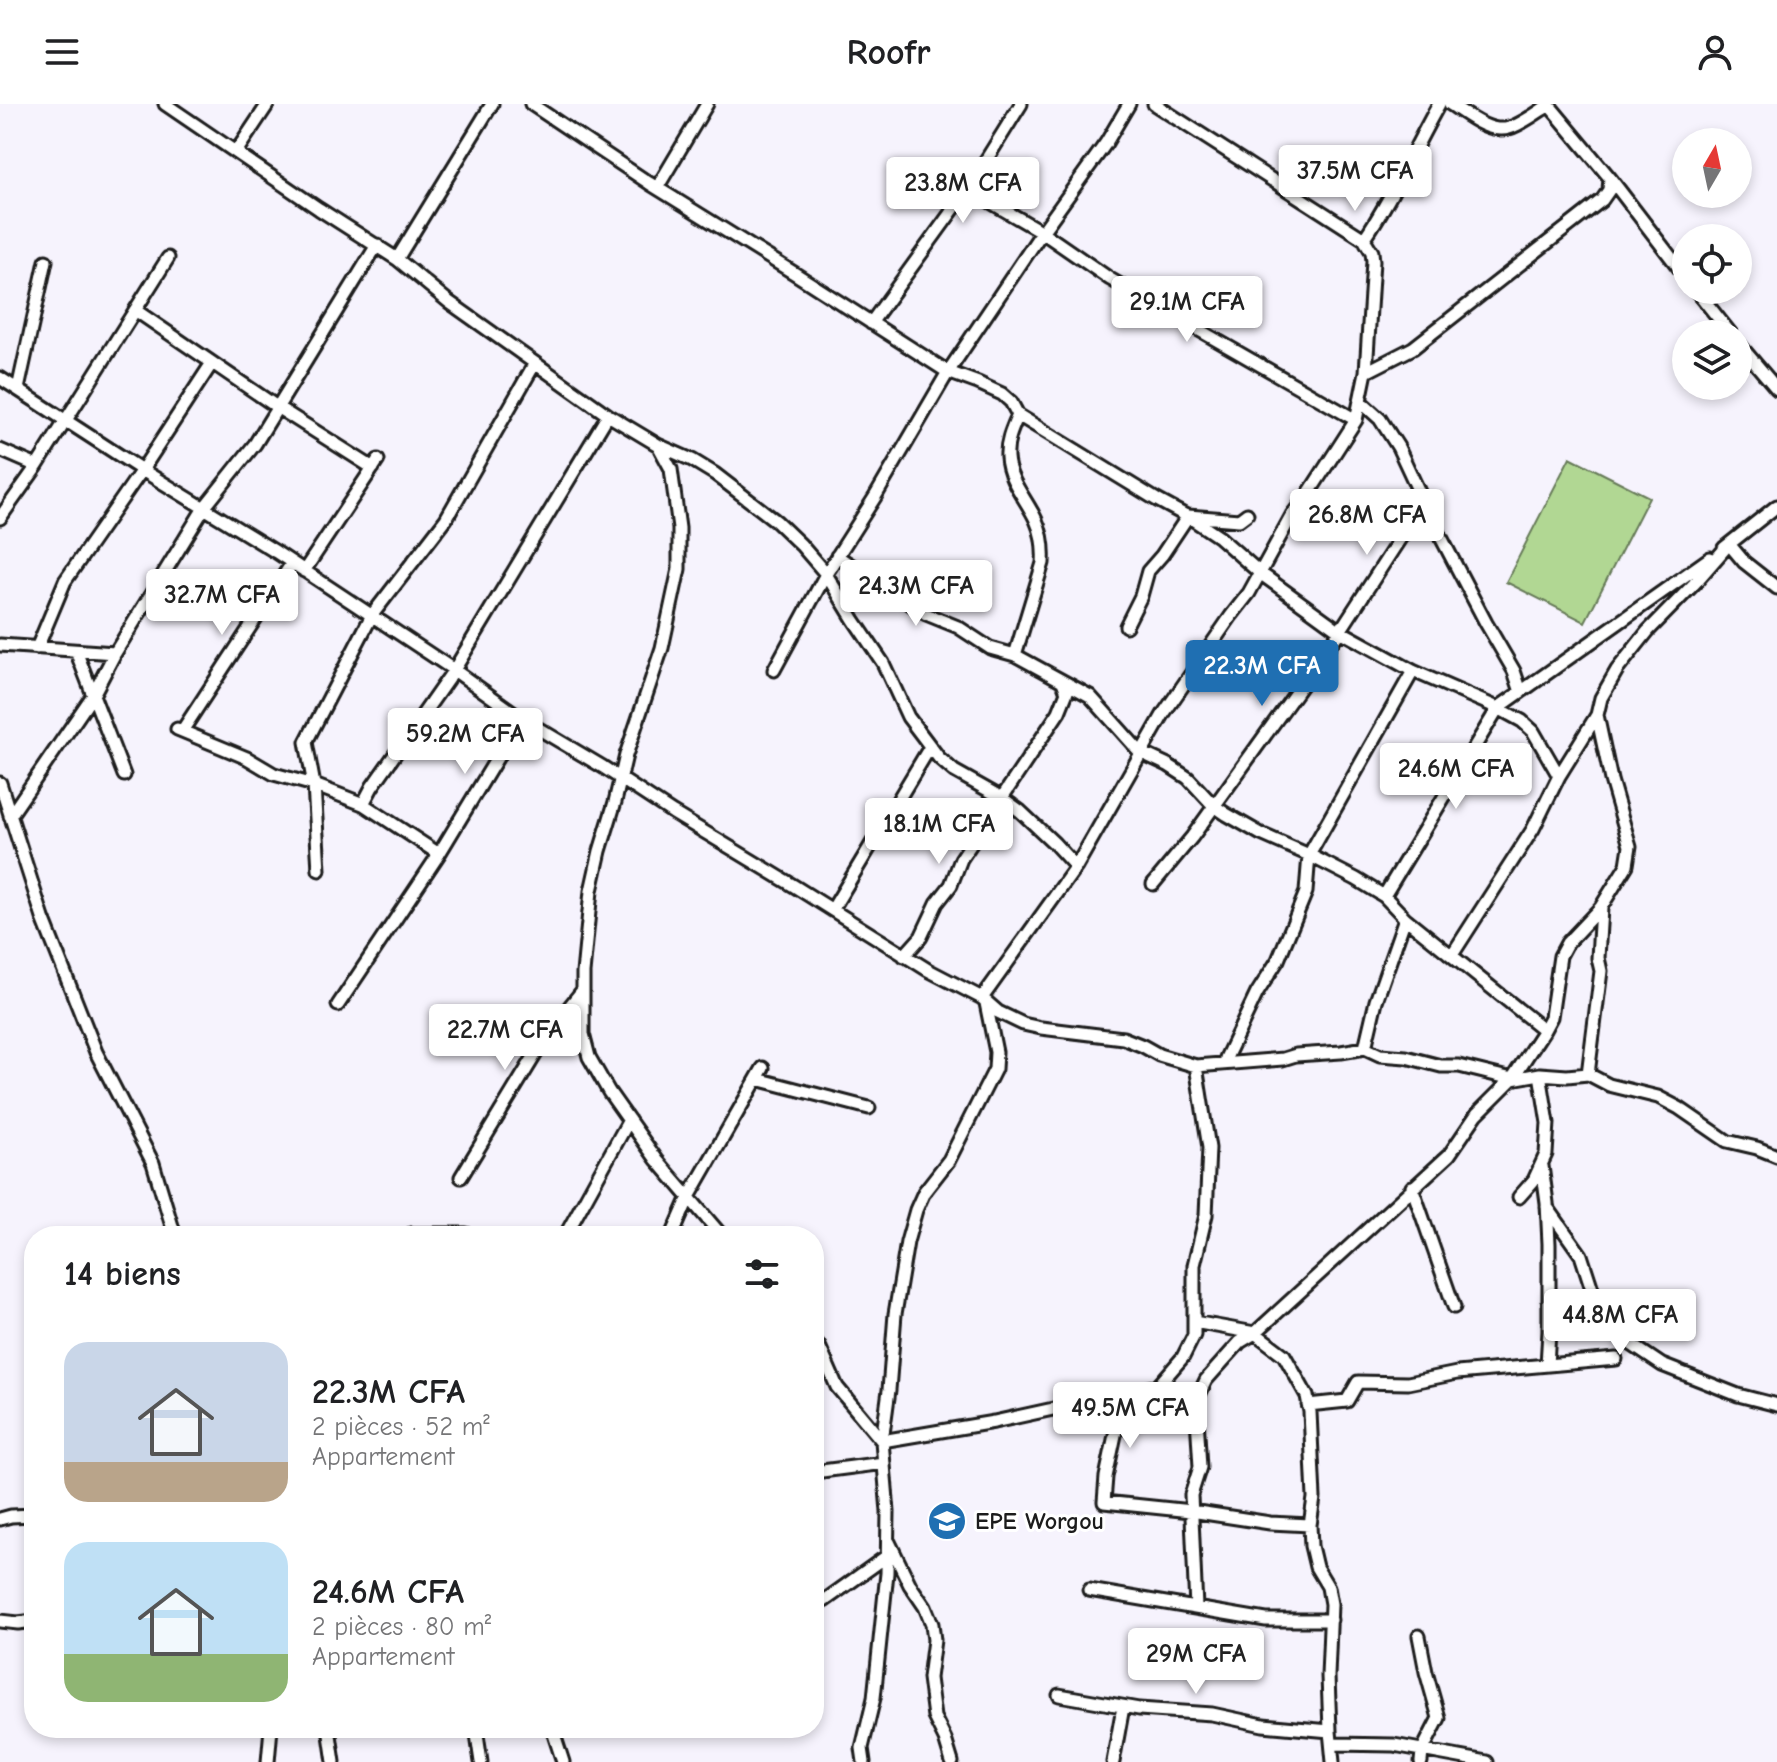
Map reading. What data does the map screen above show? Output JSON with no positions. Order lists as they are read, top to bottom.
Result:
{
  "places": {
    "school or university": ["EPE Worgou"]
  },
  "north": "top",
  "page": {
    "header": "Roofr",
    "price": [
      "37.5M CFA",
      "23.8M CFA",
      "29.1M CFA",
      "26.8M CFA",
      "24.3M CFA",
      "32.7M CFA",
      "22.3M CFA",
      "59.2M CFA",
      "24.6M CFA",
      "18.1M CFA",
      "22.7M CFA",
      "44.8M CFA",
      "49.5M CFA",
      "29M CFA"
    ],
    "heading": "14 biens",
    "list": [
      {
        "name": "22.3M CFA",
        "note": "2 pièces · 52 m² · Appartement"
      },
      {
        "name": "24.6M CFA",
        "note": "2 pièces · 80 m² · Appartement"
      }
    ]
  }
}
